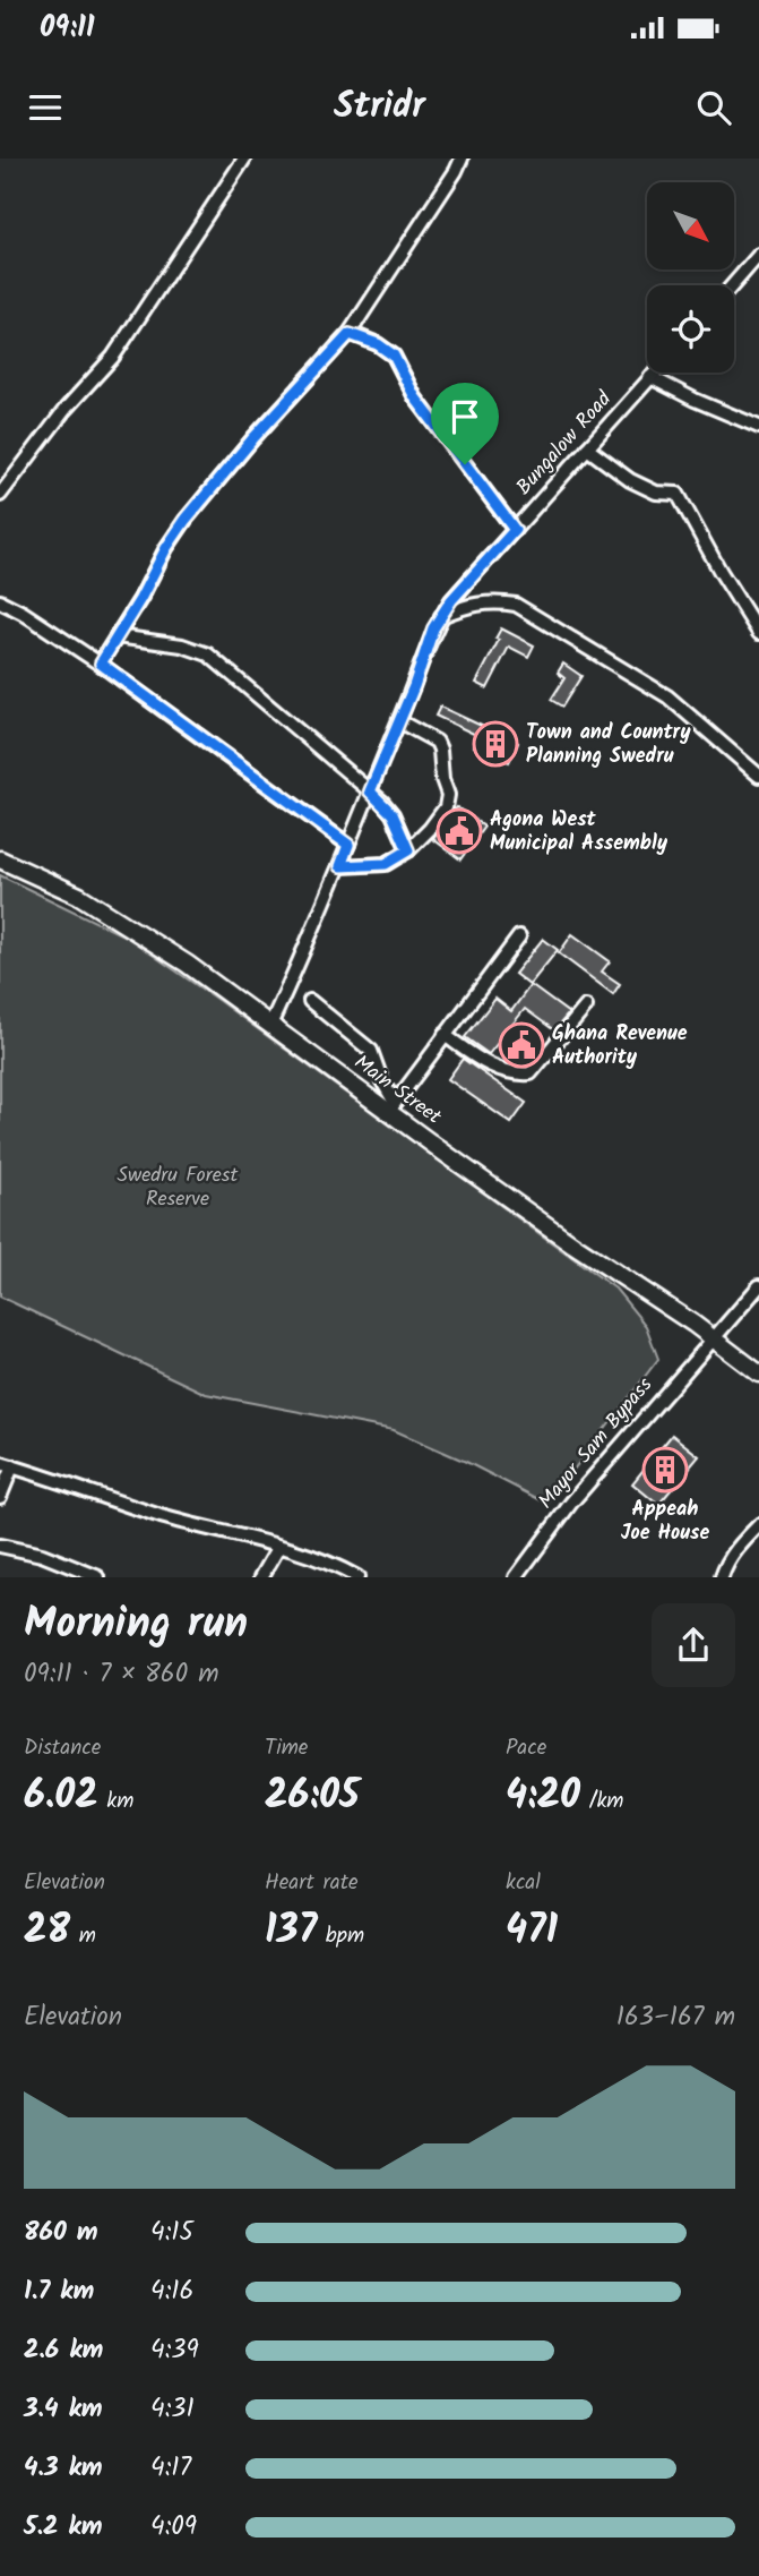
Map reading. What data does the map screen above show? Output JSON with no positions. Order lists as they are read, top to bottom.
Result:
{
  "streets": {
    "main road": ["Main Street"],
    "street": ["Bungalow Road", "Mayor Sam Bypass"]
  },
  "crossings": [
    ["Bungalow Road", "Main Street"],
    ["Main Street", "Mayor Sam Bypass"]
  ],
  "parks": ["Swedru Forest Reserve"],
  "places": {
    "building": ["Town and Country Planning Swedru", "Appeah Joe House"],
    "public building": ["Agona West Municipal Assembly", "Ghana Revenue Authority"]
  },
  "north": "bottom right",
  "page": {
    "status": "09:11",
    "header": "Stridr",
    "heading": ["Morning run", "09:11 · 7 × 860 m"],
    "stats": [
      ["Distance", "6.02 km"],
      ["Time", "26:05"],
      ["Pace", "4:20 /km"],
      ["Elevation", "28 m"],
      ["Heart rate", "137 bpm"],
      ["kcal", "471"]
    ],
    "chart": ["Elevation", "163–167 m"],
    "list": [
      {
        "name": "860 m",
        "note": "4:15"
      },
      {
        "name": "1.7 km",
        "note": "4:16"
      },
      {
        "name": "2.6 km",
        "note": "4:39"
      },
      {
        "name": "3.4 km",
        "note": "4:31"
      },
      {
        "name": "4.3 km",
        "note": "4:17"
      },
      {
        "name": "5.2 km",
        "note": "4:09"
      }
    ]
  }
}
